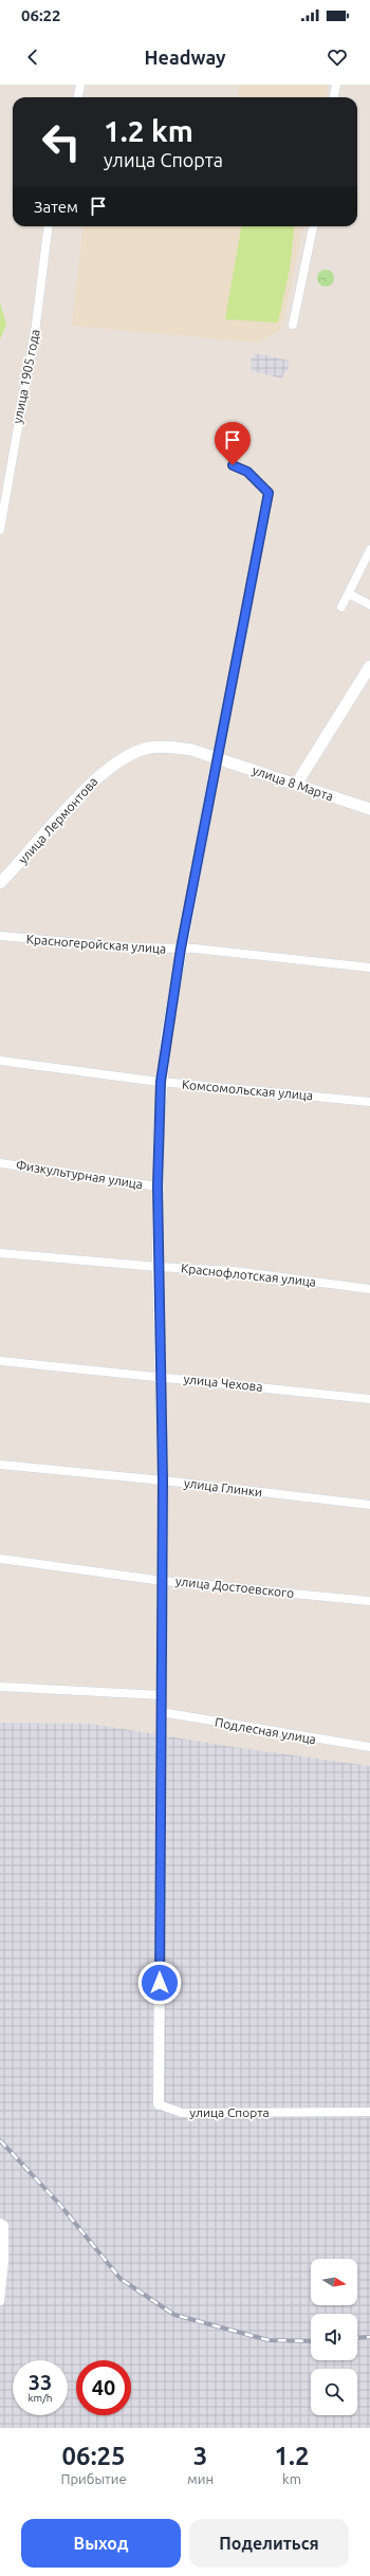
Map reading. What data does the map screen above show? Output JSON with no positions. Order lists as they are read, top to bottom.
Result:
{
  "streets": {
    "main road": ["улица 8 Марта", "улица Лермонтова"],
    "street": [
      "улица 1905 года",
      "Красногеройская улица",
      "Комсомольская улица",
      "Физкультурная улица",
      "Краснофлотская улица",
      "улица Чехова",
      "улица Глинки",
      "улица Достоевского",
      "Подлесная улица",
      "улица Спорта"
    ]
  },
  "crossings": [
    ["улица 8 Марта", "улица Лермонтова"],
    ["улица 8 Марта", "улица Спорта"],
    ["улица Лермонтова", "улица Спорта"],
    ["Красногеройская улица", "улица Спорта"],
    ["Комсомольская улица", "улица Спорта"],
    ["Физкультурная улица", "улица Спорта"],
    ["Краснофлотская улица", "улица Спорта"],
    ["улица Чехова", "улица Спорта"],
    ["улица Глинки", "улица Спорта"],
    ["улица Достоевского", "улица Спорта"],
    ["Подлесная улица", "улица Спорта"]
  ],
  "north": "right",
  "page": {
    "status": "06:22",
    "header": "Headway",
    "turn": ["1.2 km", "улица Спорта"],
    "then": "Затем",
    "speed": "33 km/h",
    "limit": "40",
    "eta": [
      "06:25",
      "Прибытие",
      "3",
      "мин",
      "1.2",
      "km"
    ],
    "buttons": ["Выход", "Поделиться"]
  }
}
